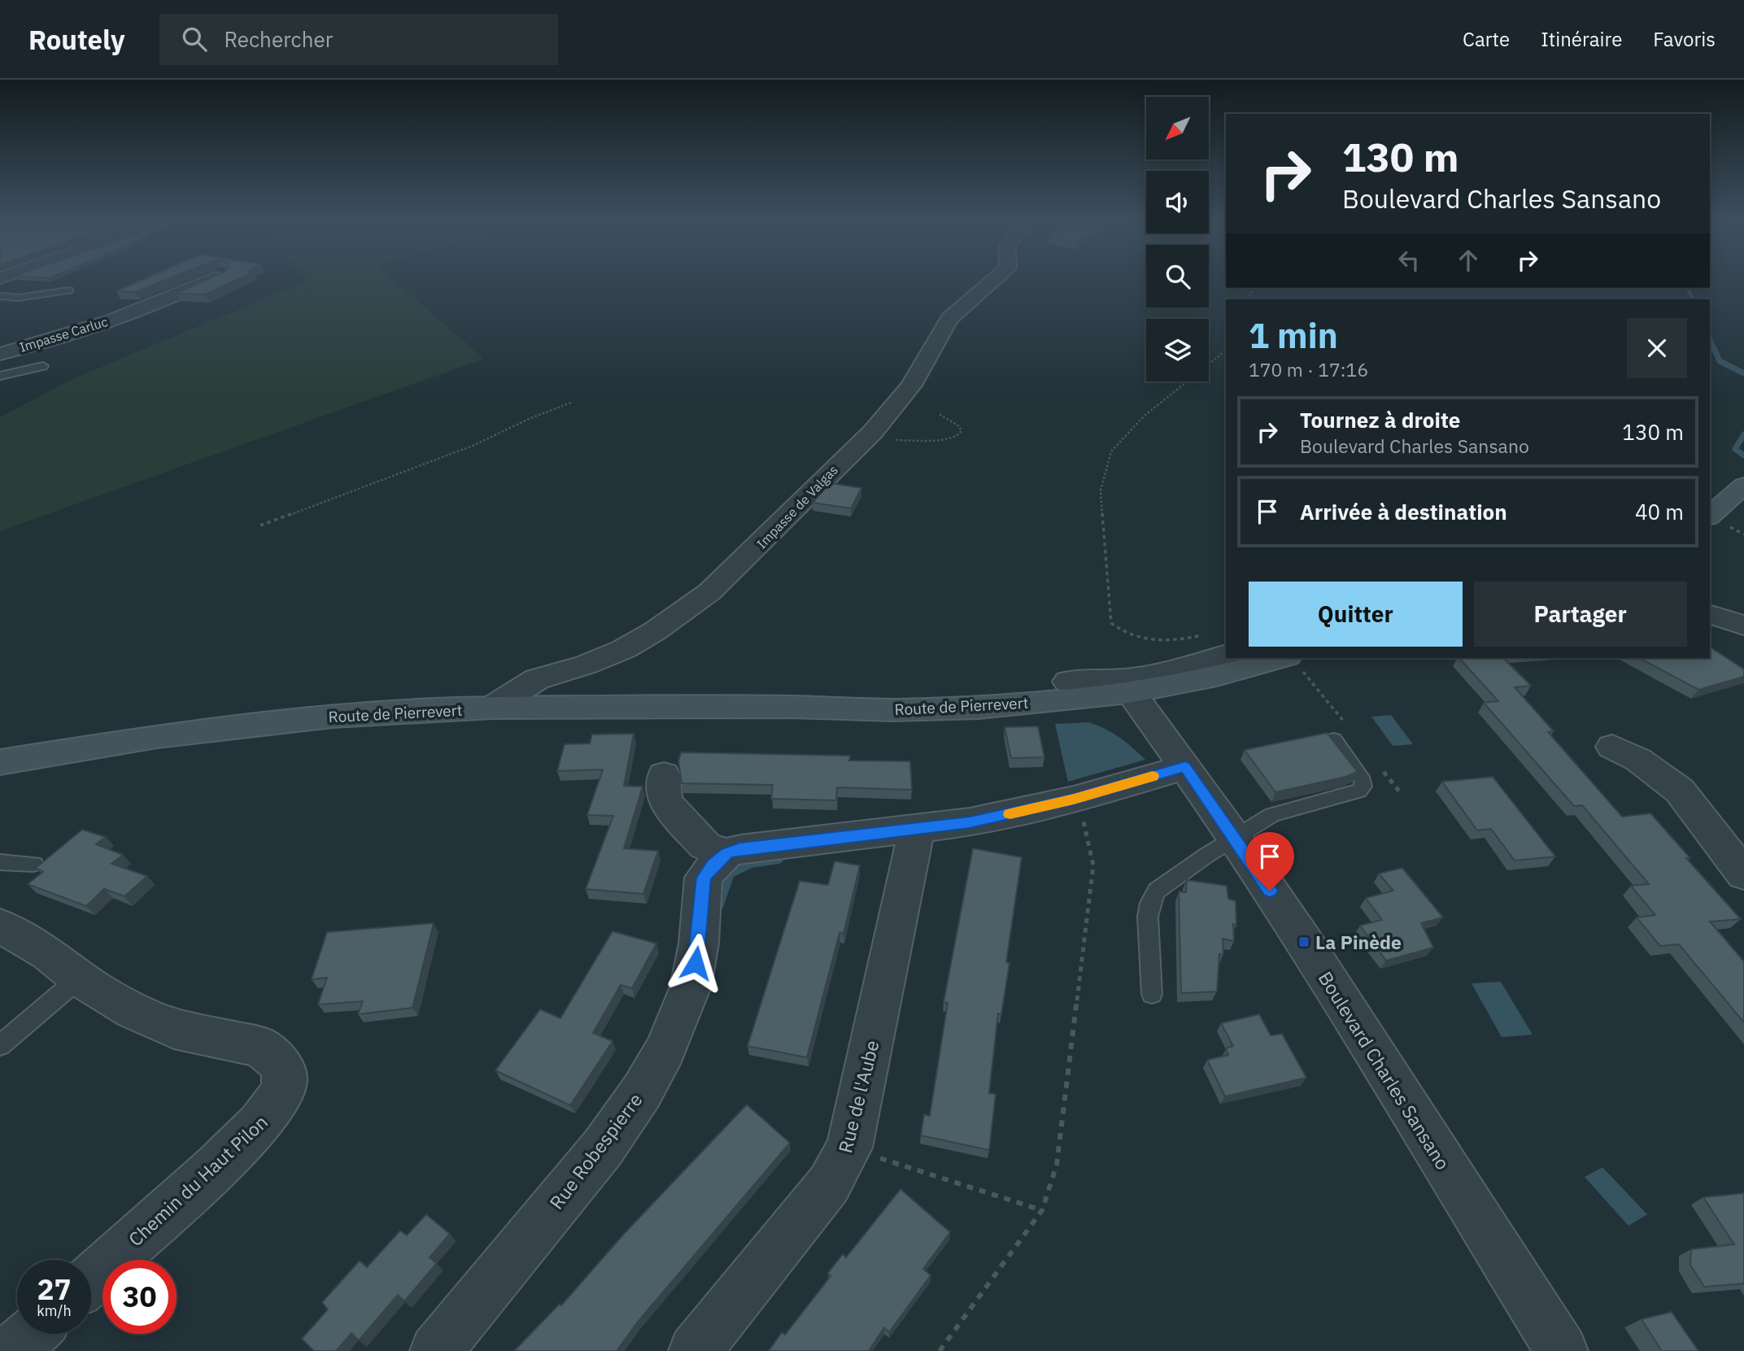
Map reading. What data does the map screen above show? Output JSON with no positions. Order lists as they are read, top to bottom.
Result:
{
  "streets": {
    "main road": ["Route de Pierrevert"],
    "street": [
      "Impasse Carluc",
      "Impasse de Valgas",
      "Boulevard Charles Sansano",
      "Rue de l'Aube",
      "Rue Robespierre",
      "Chemin du Haut Pilon"
    ]
  },
  "crossings": [
    ["Impasse de Valgas", "Route de Pierrevert"],
    ["Route de Pierrevert", "Boulevard Charles Sansano"]
  ],
  "places": {
    "transit": ["La Pinède"]
  },
  "north": "bottom left",
  "page": {
    "header": "Routely",
    "search": "Rechercher",
    "nav": ["Carte", "Itinéraire", "Favoris"],
    "turn": ["130 m", "Boulevard Charles Sansano"],
    "heading": ["1 min", "170 m · 17:16"],
    "list": [
      {
        "name": "Tournez à droite",
        "note": "Boulevard Charles Sansano",
        "value": "130 m"
      },
      {
        "name": "Arrivée à destination",
        "value": "40 m"
      }
    ],
    "buttons": ["Quitter", "Partager"],
    "speed": "27 km/h",
    "limit": "30"
  }
}
